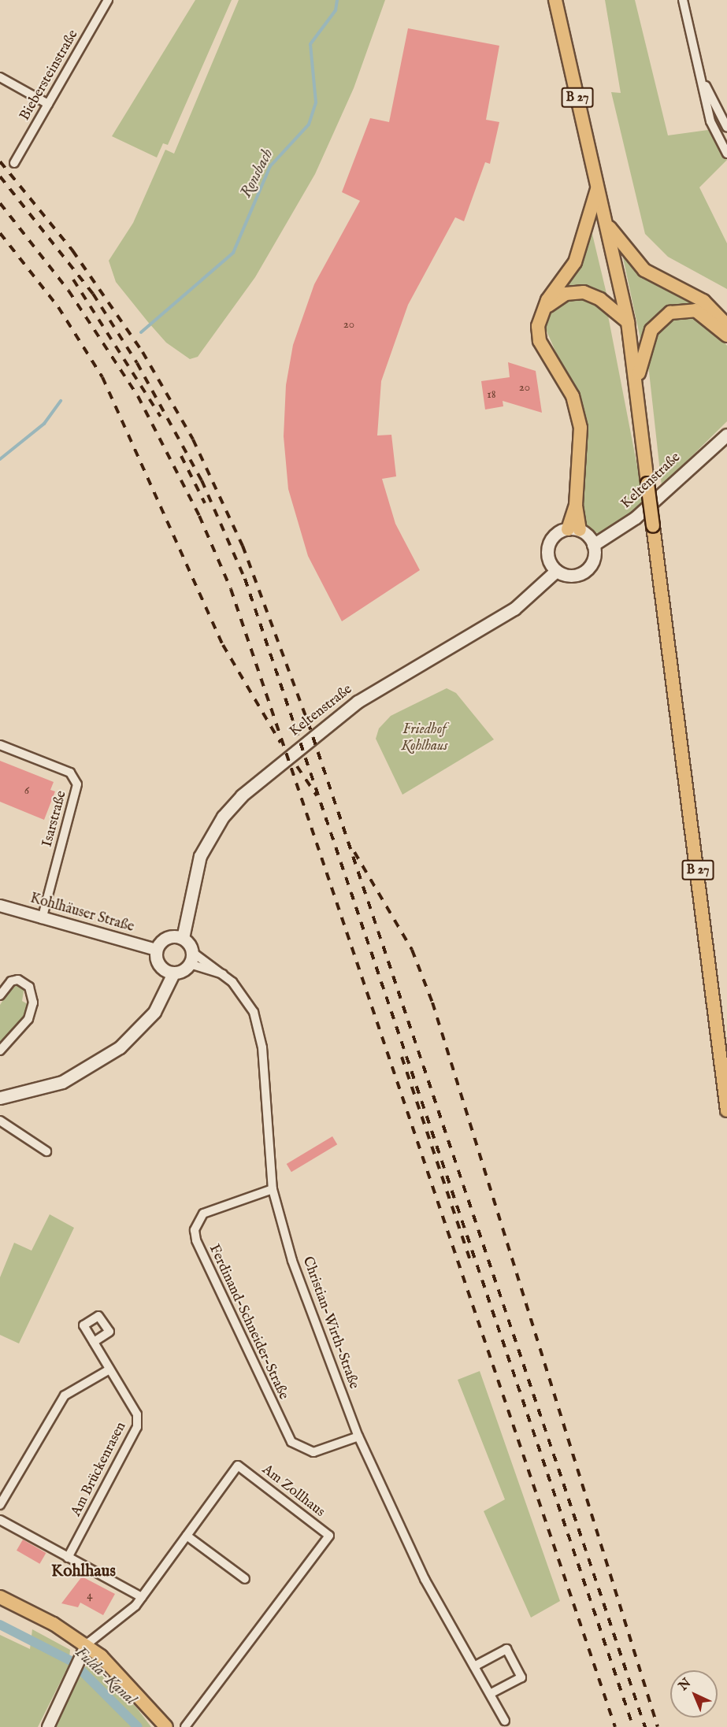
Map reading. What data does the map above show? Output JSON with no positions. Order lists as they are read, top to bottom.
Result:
{
  "streets": {
    "main road": ["B 27", "Keltenstraße"],
    "street": [
      "Biebersteinstraße",
      "Isarstraße",
      "Kohlhäuser Straße",
      "Ferdinand-Schneider-Straße",
      "Christian-Wirth-Straße",
      "Am Brückenrasen",
      "Am Zollhaus"
    ]
  },
  "crossings": [
    ["Keltenstraße", "Kohlhäuser Straße"],
    ["Keltenstraße", "Christian-Wirth-Straße"],
    ["Isarstraße", "Kohlhäuser Straße"],
    ["Kohlhäuser Straße", "Christian-Wirth-Straße"],
    ["Ferdinand-Schneider-Straße", "Christian-Wirth-Straße"]
  ],
  "districts": ["Kohlhaus"],
  "water": ["Ronsbach", "Fulda-Kanal"],
  "parks": ["Friedhof Kohlhaus"],
  "house_numbers": [
    "20",
    "20",
    "18",
    "6",
    "4"
  ],
  "north": "top left"
}
